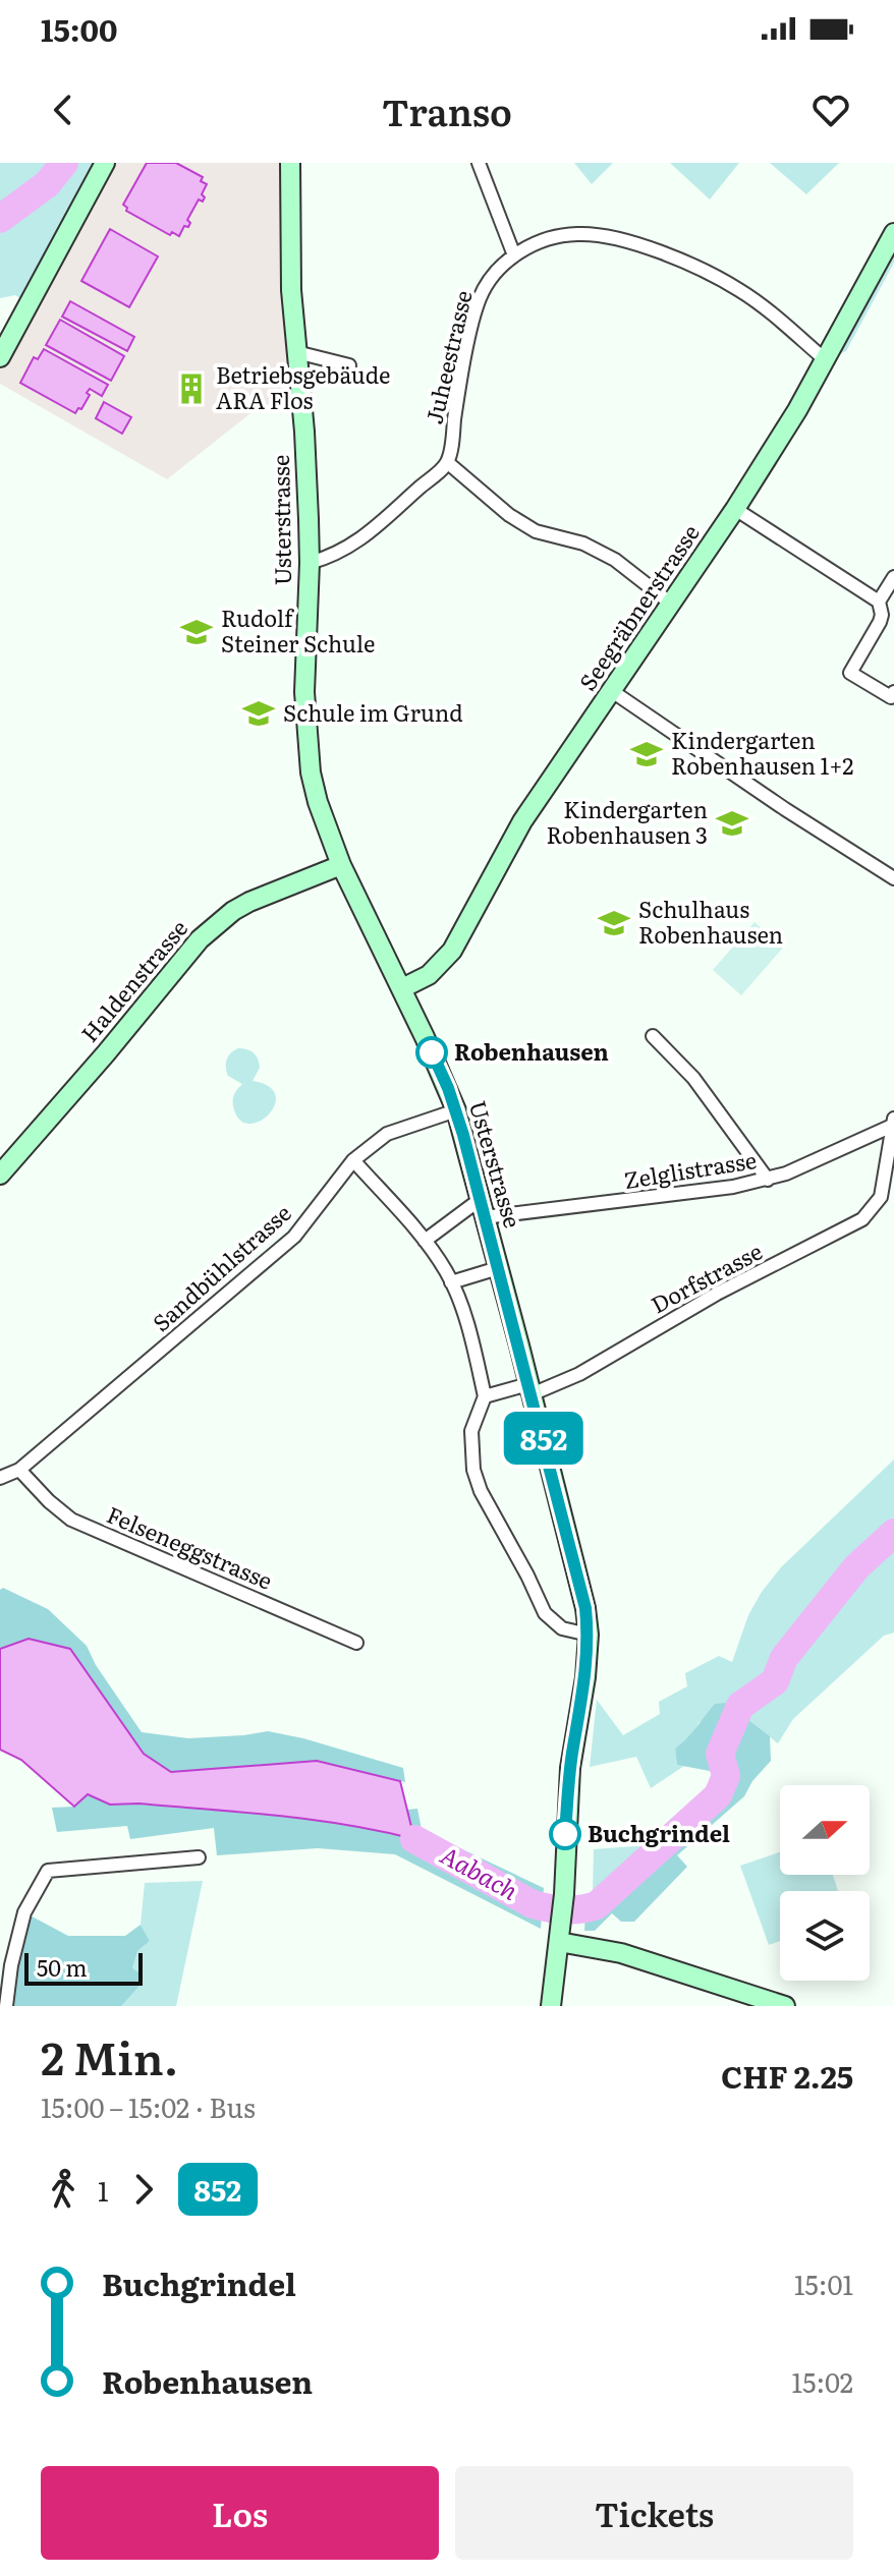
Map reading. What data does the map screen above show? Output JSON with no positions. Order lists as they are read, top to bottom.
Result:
{
  "streets": {
    "main road": ["Usterstrasse", "Seegräbnerstrasse", "Haldenstrasse"],
    "street": [
      "Juheestrasse",
      "Zelglistrasse",
      "Sandbühlstrasse",
      "Dorfstrasse",
      "Felseneggstrasse"
    ]
  },
  "crossings": [
    ["Juheestrasse", "Seegräbnerstrasse"],
    ["Usterstrasse", "Seegräbnerstrasse"],
    ["Usterstrasse", "Haldenstrasse"],
    ["Usterstrasse", "Zelglistrasse"],
    ["Usterstrasse", "Sandbühlstrasse"],
    ["Usterstrasse", "Dorfstrasse"],
    ["Sandbühlstrasse", "Felseneggstrasse"]
  ],
  "water": ["Aabach"],
  "places": {
    "building": ["Betriebsgebäude ARA Flos"],
    "school or university": [
      "Rudolf Steiner Schule",
      "Schule im Grund",
      "Kindergarten Robenhausen 1+2",
      "Kindergarten Robenhausen 3",
      "Schulhaus Robenhausen"
    ],
    "other": ["Robenhausen", "Buchgrindel"]
  },
  "lines": ["bus line 852"],
  "scale_bar": "50 m",
  "north": "right",
  "page": {
    "status": "15:00",
    "header": "Transo",
    "on_map": "852",
    "scale": "50 m",
    "heading": ["2 Min.", "15:00 – 15:02 · Bus", "CHF 2.25"],
    "legs": ["1", "852"],
    "list": [
      {
        "name": "Buchgrindel",
        "value": "15:01"
      },
      {
        "name": "Robenhausen",
        "value": "15:02"
      }
    ],
    "buttons": ["Los", "Tickets"]
  }
}
